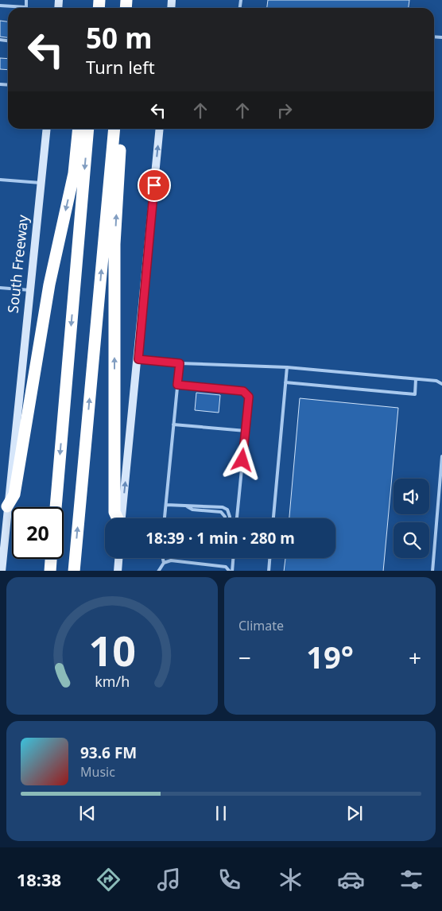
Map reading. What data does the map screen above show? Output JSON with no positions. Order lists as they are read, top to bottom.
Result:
{
  "streets": {
    "main road": ["South Freeway"]
  },
  "page": {
    "turn": ["50 m", "Turn left"],
    "limit": "20",
    "trip": "18:39 · 1 min · 280 m",
    "tile": "Climate",
    "heat": ["−", "19°", "+"],
    "song": ["93.6 FM", "Music"],
    "tabs": "18:38",
    "gauge": ["10", "km/h"]
  }
}
